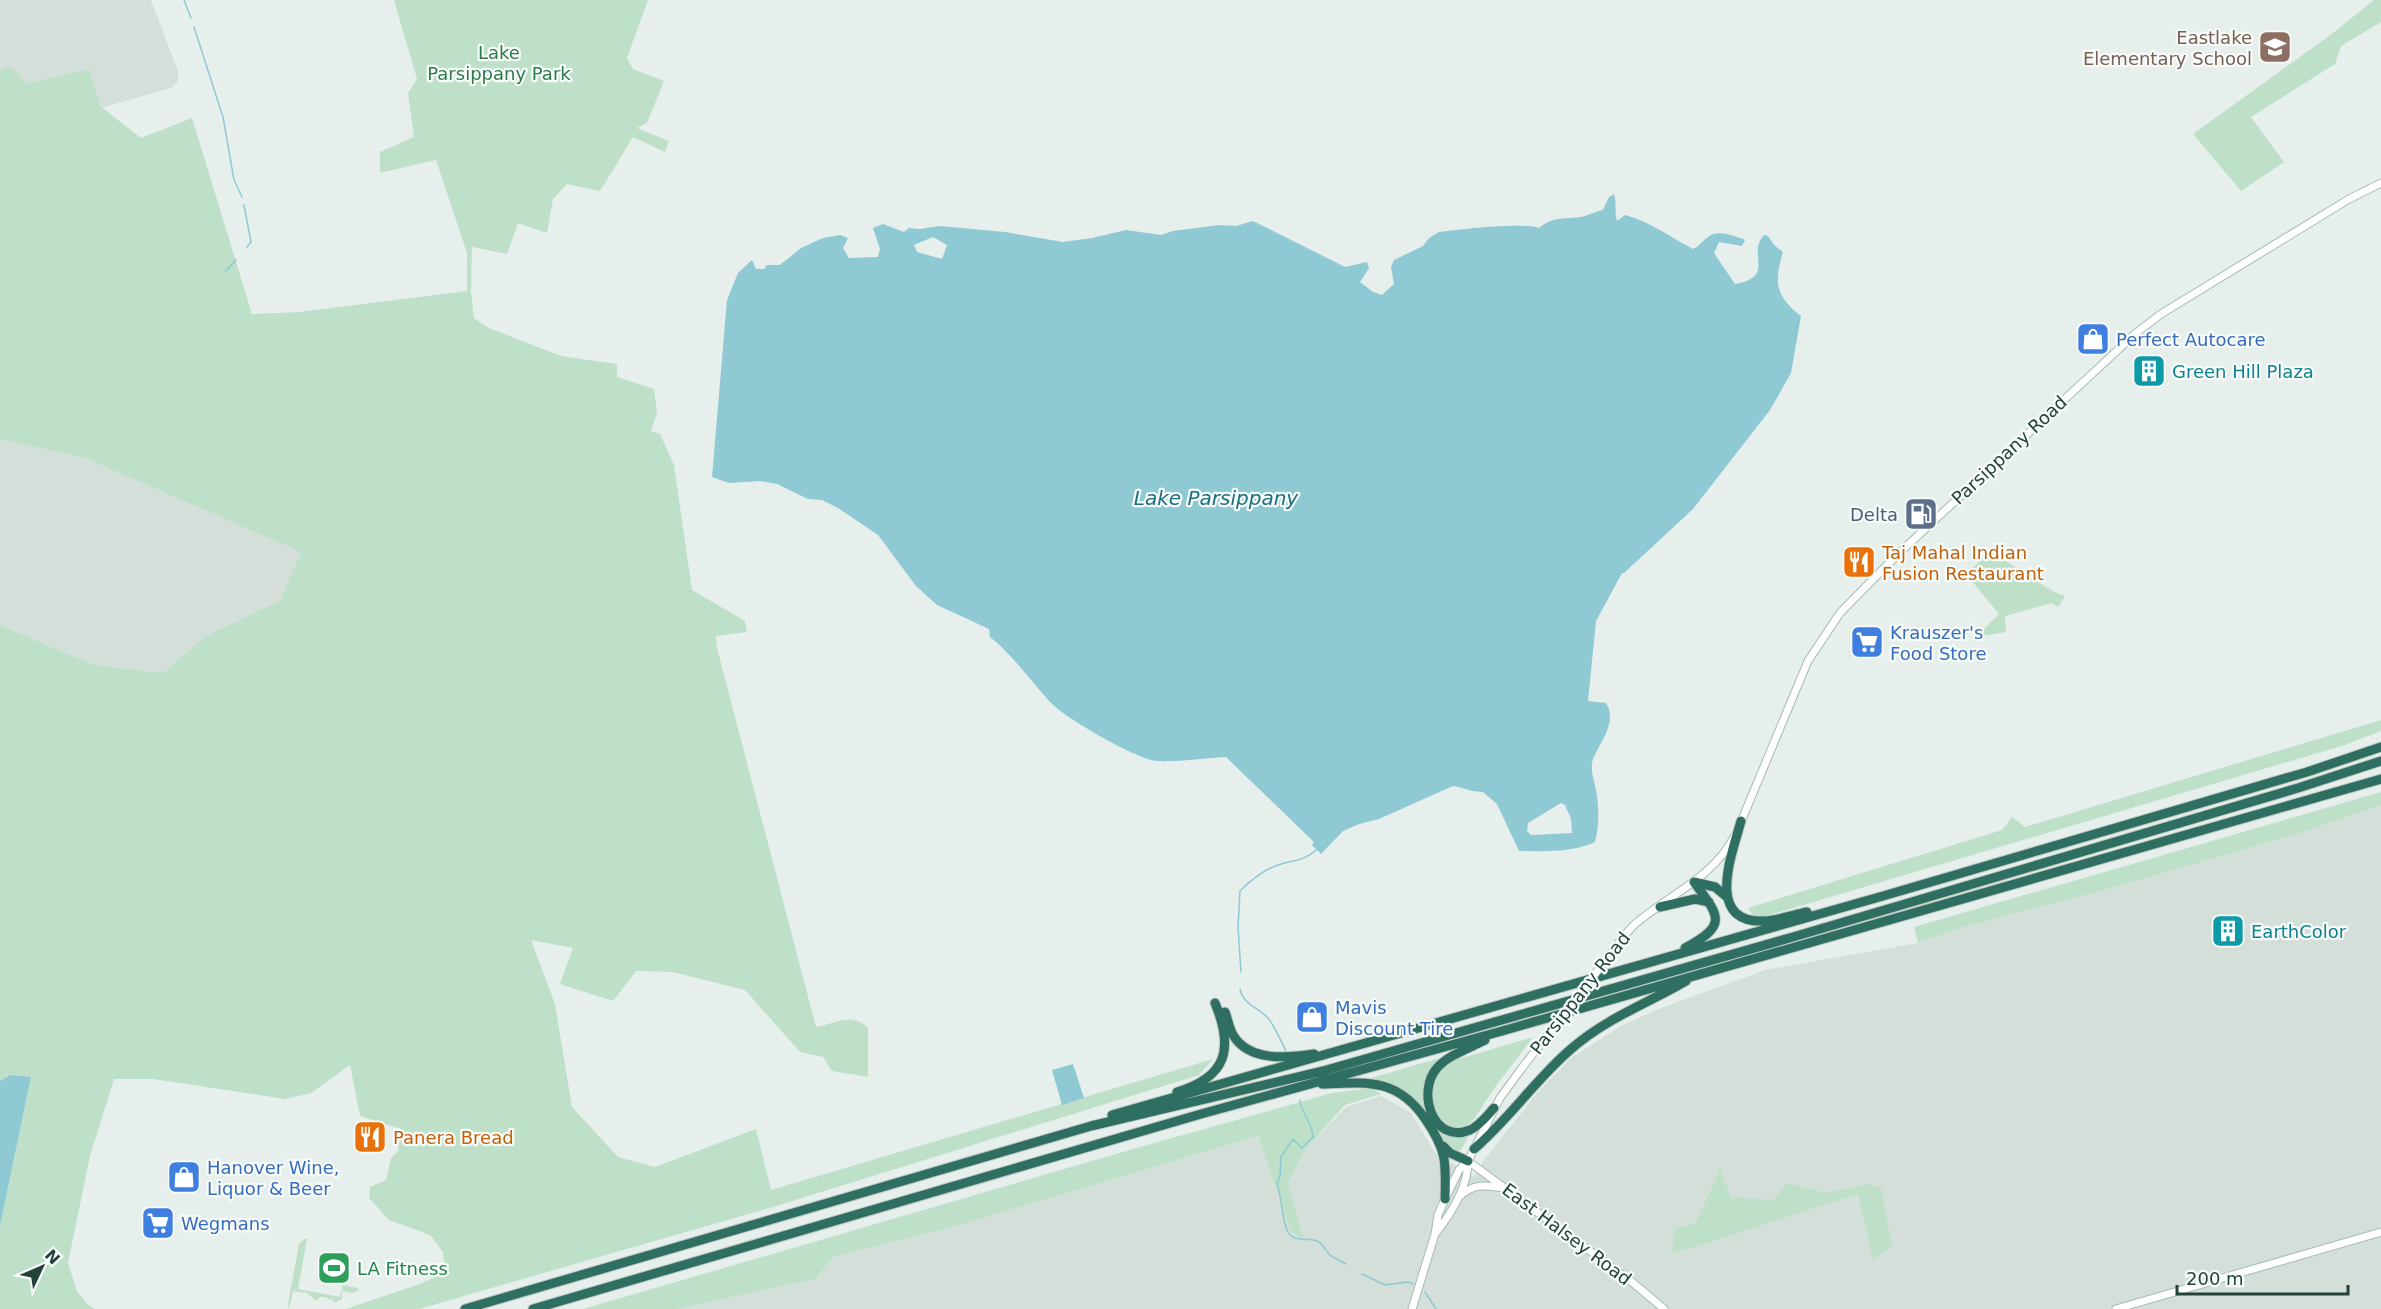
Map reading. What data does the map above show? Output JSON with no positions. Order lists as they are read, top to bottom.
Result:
{
  "streets": {
    "main road": ["Parsippany Road", "East Halsey Road"]
  },
  "crossings": [
    ["Parsippany Road", "East Halsey Road"]
  ],
  "water": ["Lake Parsippany"],
  "parks": ["Lake Parsippany Park"],
  "places": {
    "school or university": ["Eastlake Elementary School"],
    "shop": ["Perfect Autocare", "Mavis Discount Tire", "Hanover Wine, Liquor & Beer"],
    "building": ["Green Hill Plaza", "EarthColor"],
    "fuel station": ["Delta"],
    "restaurant": ["Taj Mahal Indian Fusion Restaurant", "Panera Bread"],
    "supermarket": ["Krauszer's Food Store", "Wegmans"],
    "sports": ["LA Fitness"]
  },
  "scale_bar": "200 m",
  "north": "top right"
}
